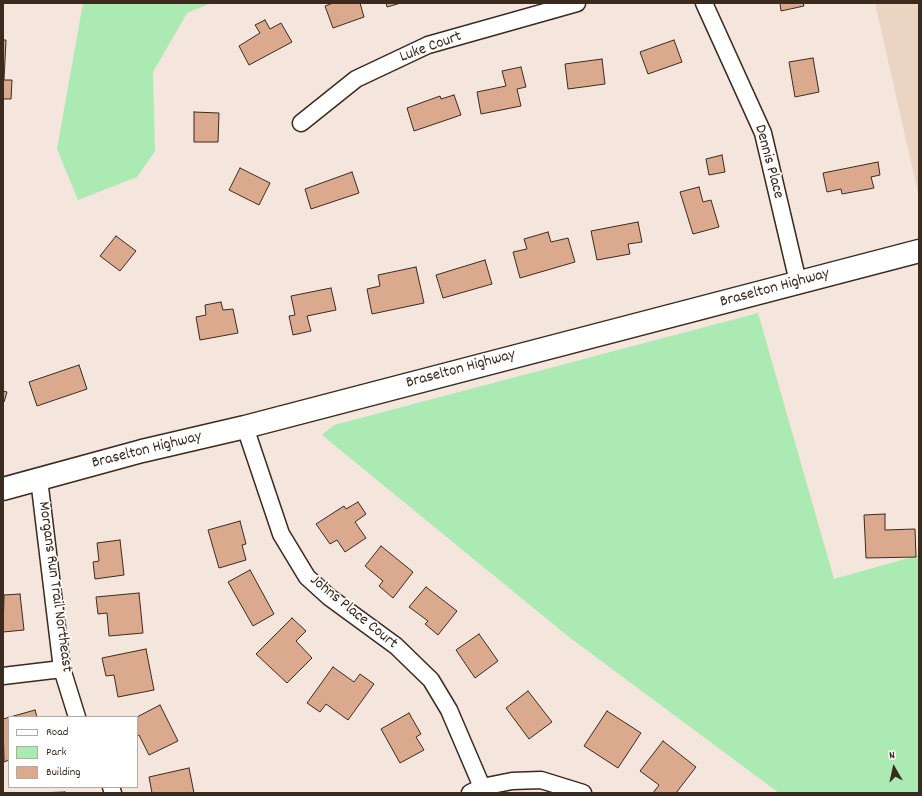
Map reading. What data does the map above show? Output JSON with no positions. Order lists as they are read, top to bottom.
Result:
{
  "streets": {
    "main road": ["Braselton Highway"],
    "street": [
      "Luke Court",
      "Dennis Place",
      "Morgans Run Trail Northeast",
      "Johns Place Court"
    ]
  },
  "crossings": [
    ["Dennis Place", "Braselton Highway"],
    ["Braselton Highway", "Morgans Run Trail Northeast"],
    ["Braselton Highway", "Johns Place Court"]
  ],
  "legend": ["Road", "Park", "Building"],
  "north": "top"
}
